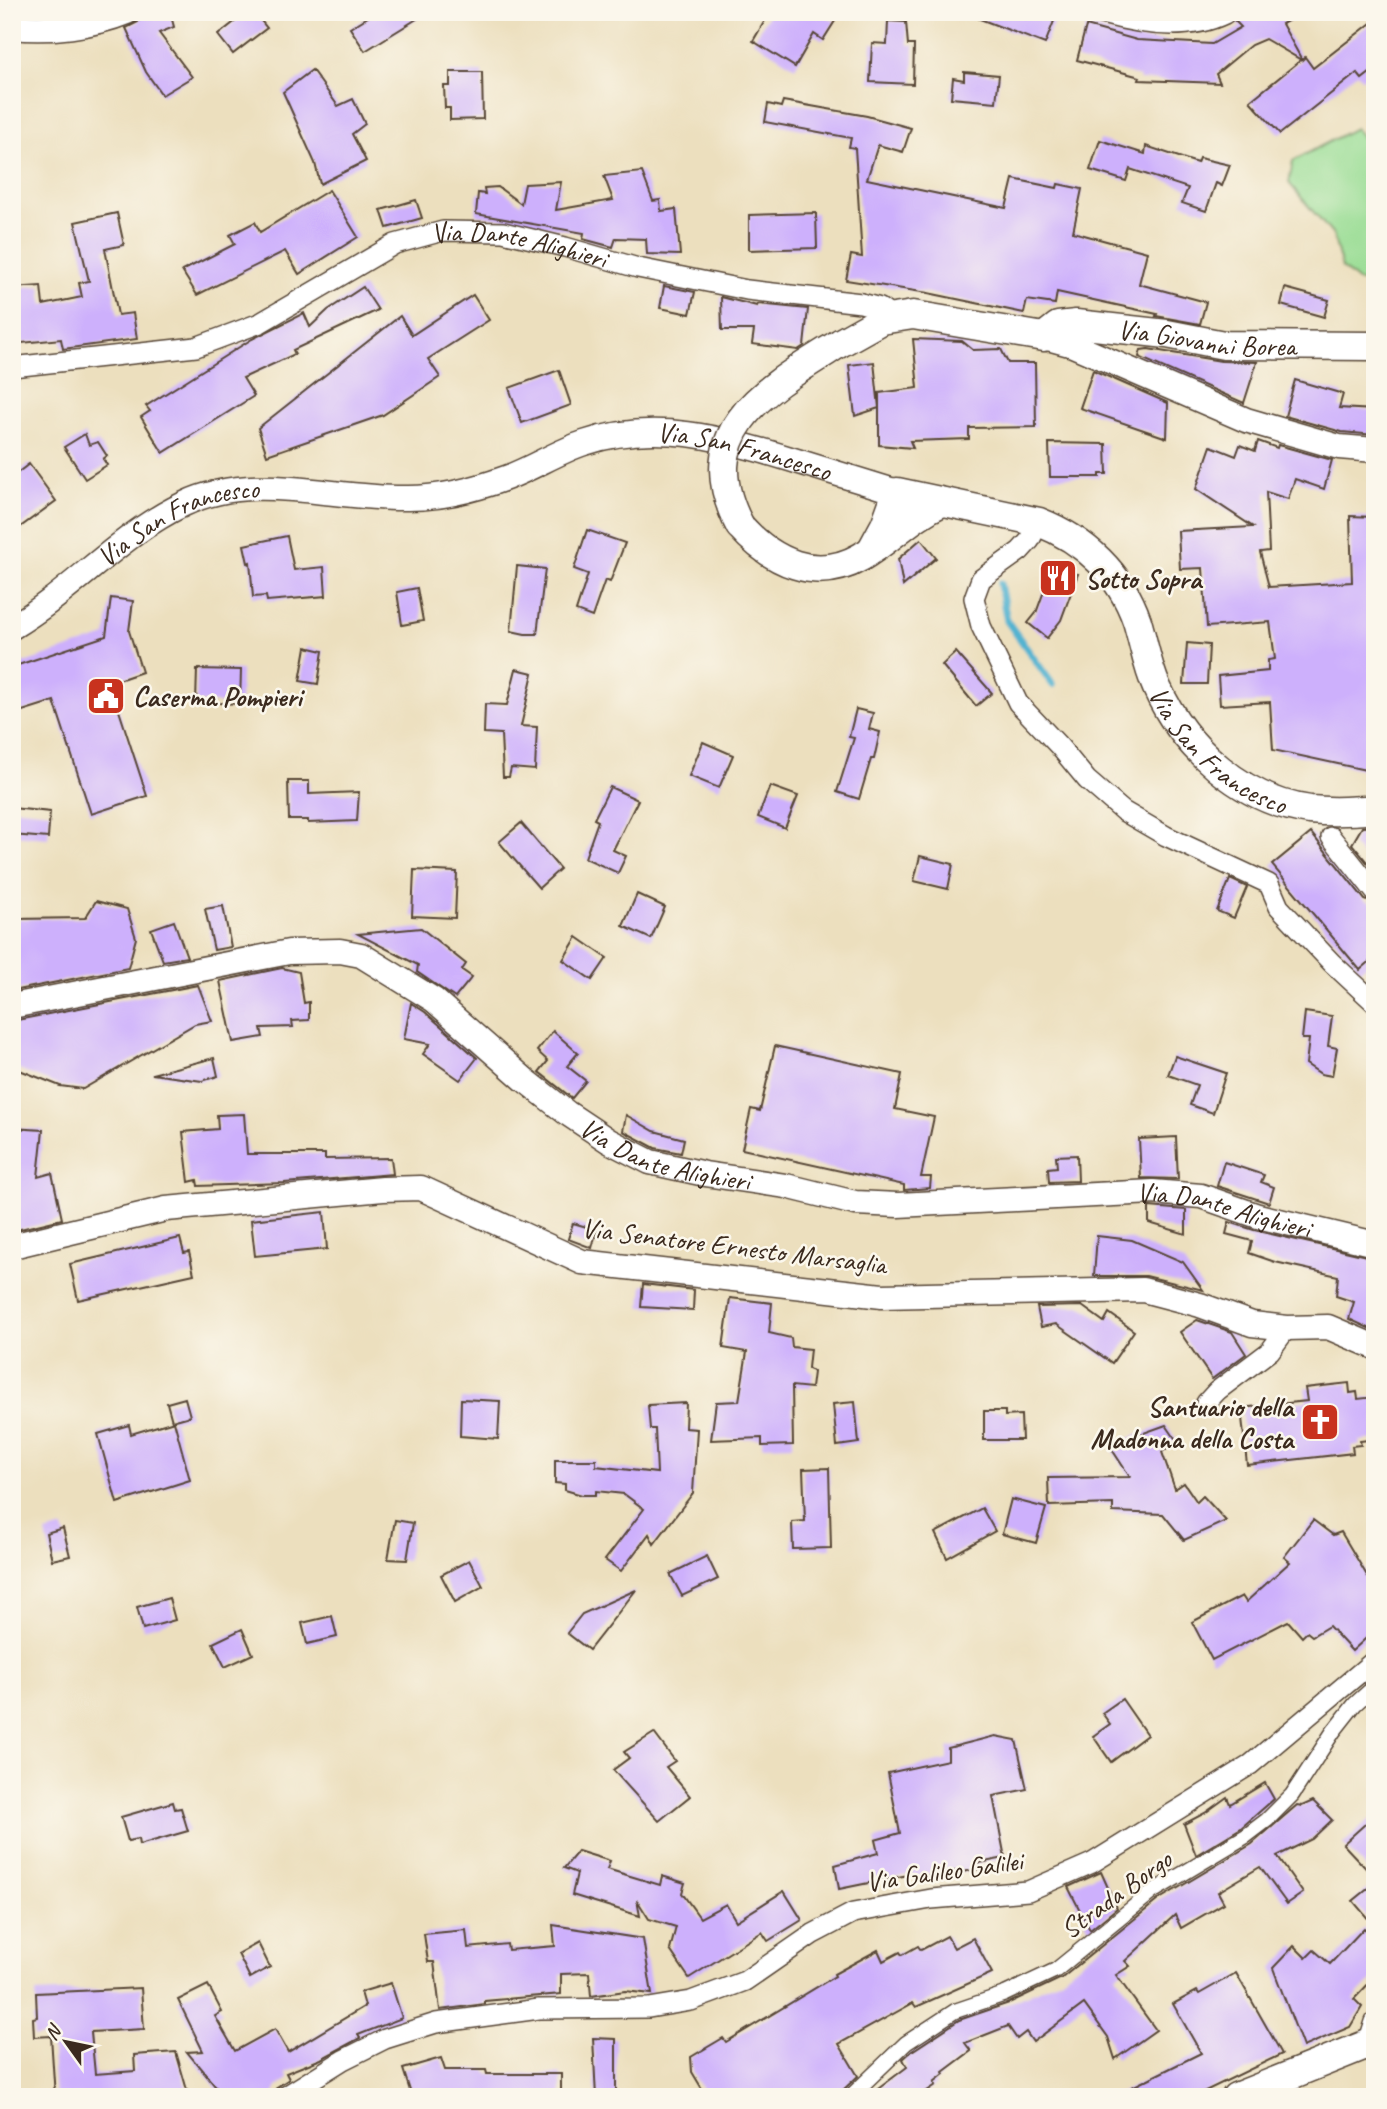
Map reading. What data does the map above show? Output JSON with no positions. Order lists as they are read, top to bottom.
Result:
{
  "streets": {
    "main road": ["Via Dante Alighieri", "Via Giovanni Borea", "Via San Francesco"],
    "street": ["Via Senatore Ernesto Marsaglia", "Via Galileo Galilei", "Strada Borgo"]
  },
  "crossings": [
    ["Via Dante Alighieri", "Via Giovanni Borea"]
  ],
  "places": {
    "restaurant": ["Sotto Sopra"],
    "public building": ["Caserma Pompieri"],
    "church": ["Santuario della Madonna della Costa"]
  },
  "north": "top left"
}
